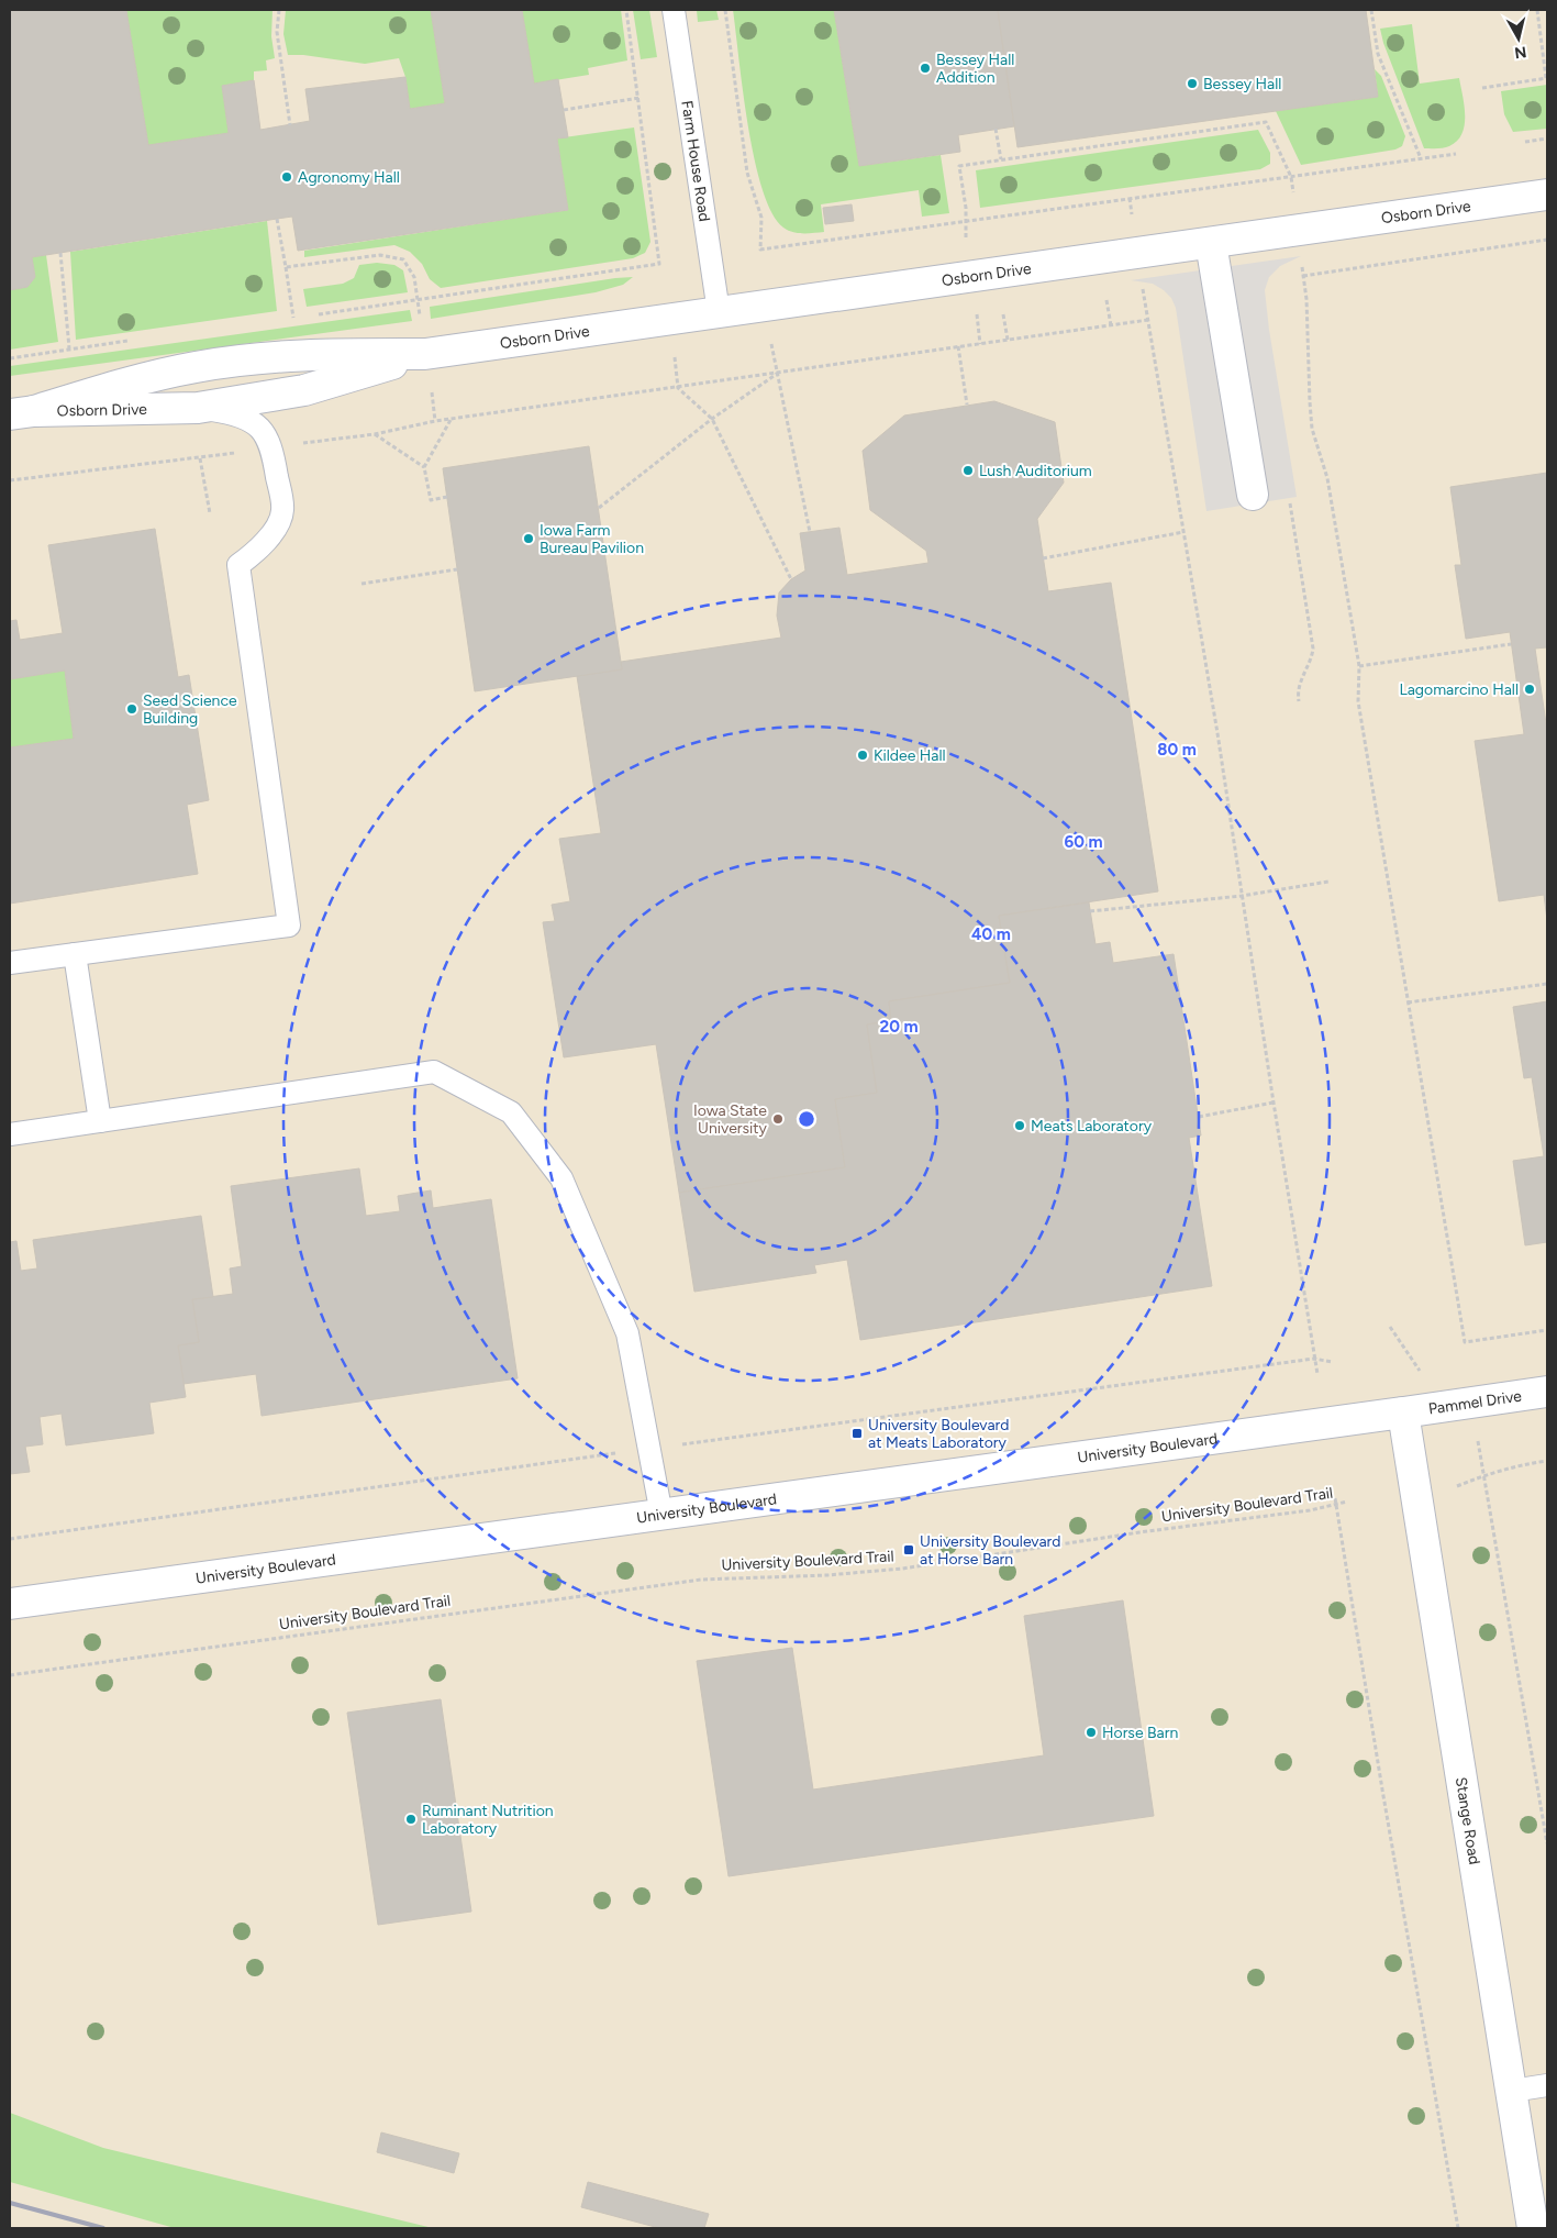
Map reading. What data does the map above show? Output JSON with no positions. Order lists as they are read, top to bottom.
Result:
{
  "streets": {
    "street": [
      "Osborn Drive",
      "Pammel Drive",
      "University Boulevard",
      "Stange Road"
    ],
    "lane": ["Farm House Road"],
    "path": ["University Boulevard Trail"]
  },
  "crossings": [
    ["Farm House Road", "Osborn Drive"],
    ["Pammel Drive", "University Boulevard"],
    ["Pammel Drive", "Stange Road"],
    ["University Boulevard", "Stange Road"]
  ],
  "places": {
    "other": [
      "Bessey Hall Addition",
      "Bessey Hall",
      "Agronomy Hall",
      "Lush Auditorium",
      "Iowa Farm Bureau Pavilion",
      "Lagomarcino Hall",
      "Seed Science Building",
      "Kildee Hall",
      "Iowa State University",
      "Meats Laboratory",
      "Horse Barn",
      "Ruminant Nutrition Laboratory"
    ],
    "transit": ["University Boulevard at Meats Laboratory", "University Boulevard at Horse Barn"]
  },
  "north": "bottom",
  "rings": [
    "80 m",
    "60 m",
    "40 m",
    "20 m"
  ]
}
